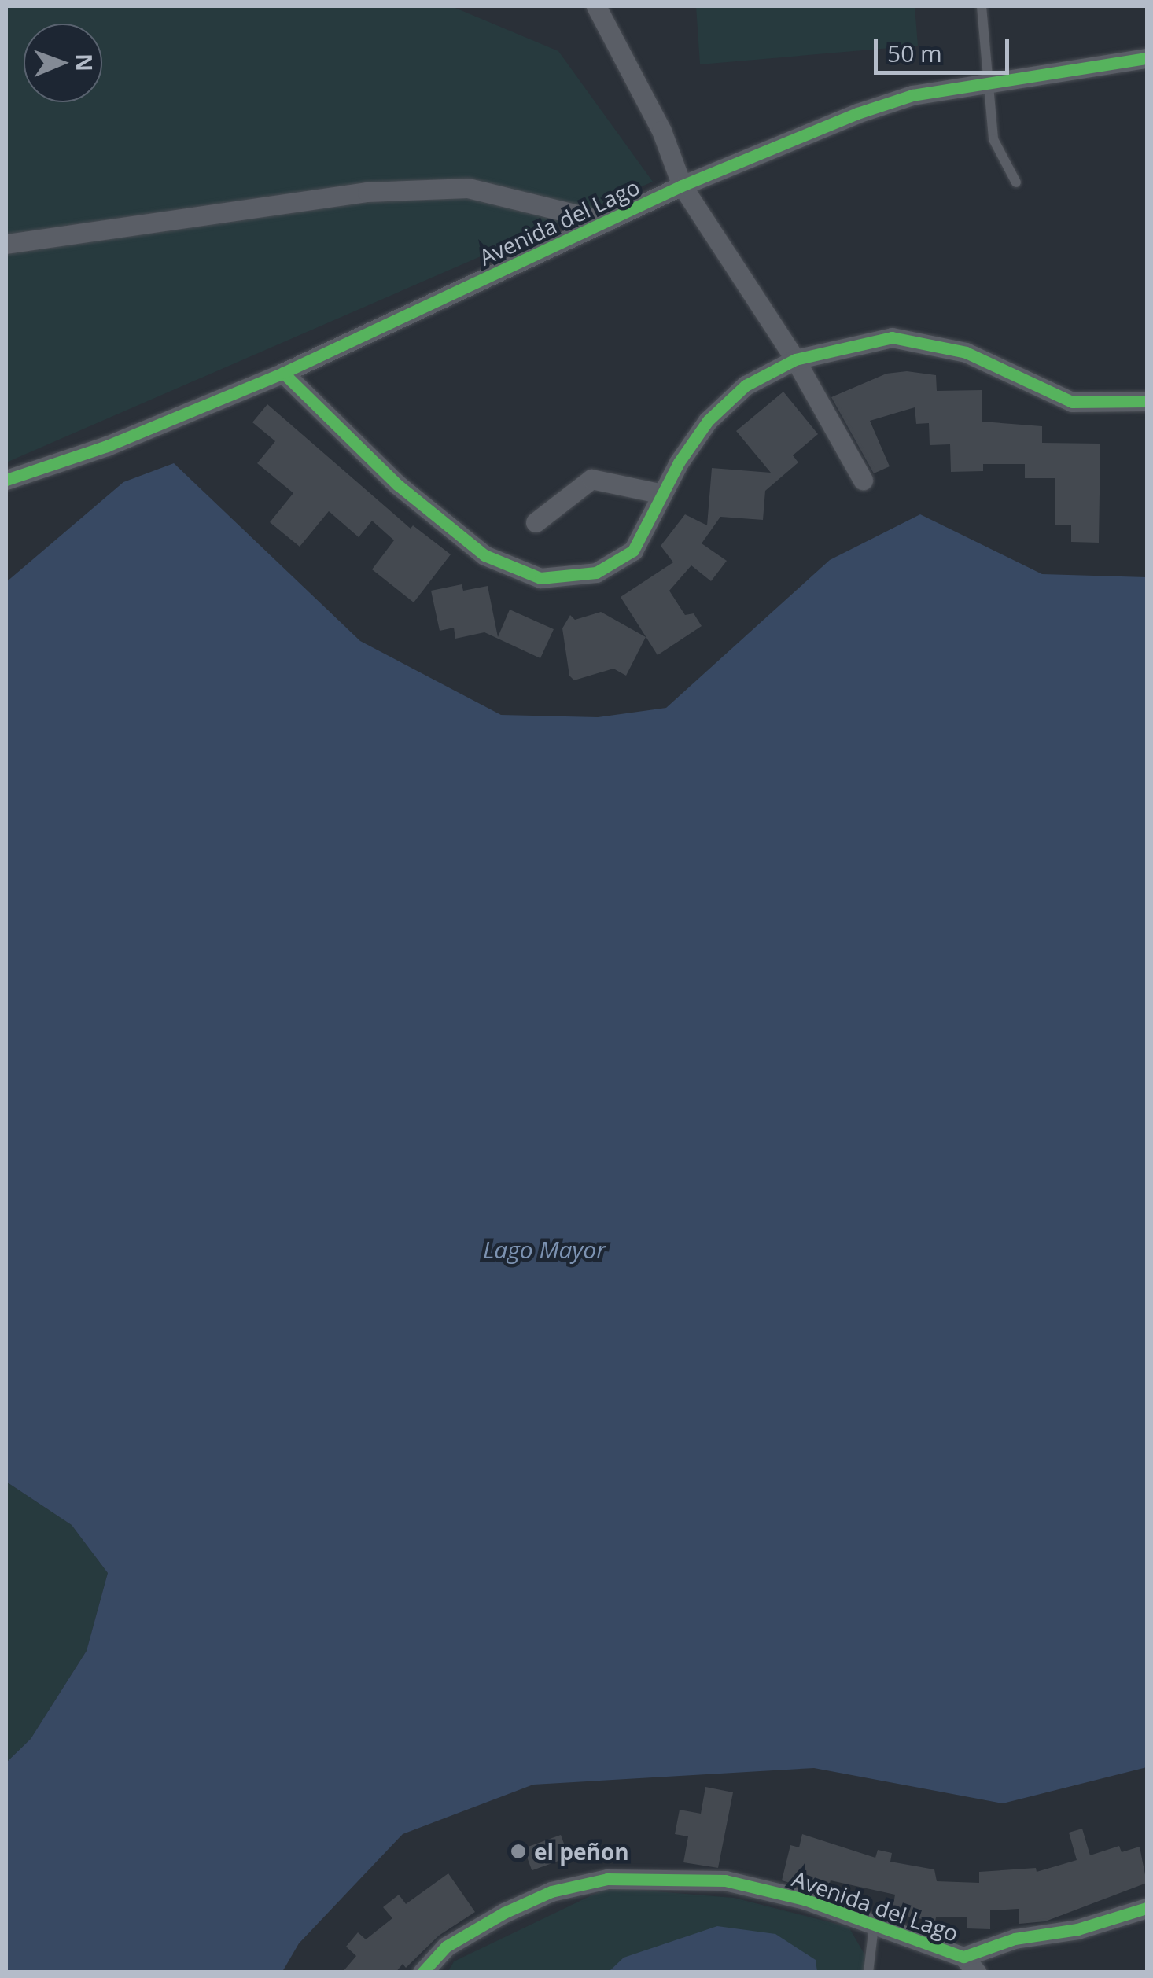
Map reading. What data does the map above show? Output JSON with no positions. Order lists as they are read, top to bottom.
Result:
{
  "streets": {
    "street": ["Avenida del Lago"]
  },
  "water": ["Lago Mayor"],
  "places": ["el peñon"],
  "scale_bar": "50 m",
  "north": "right"
}
